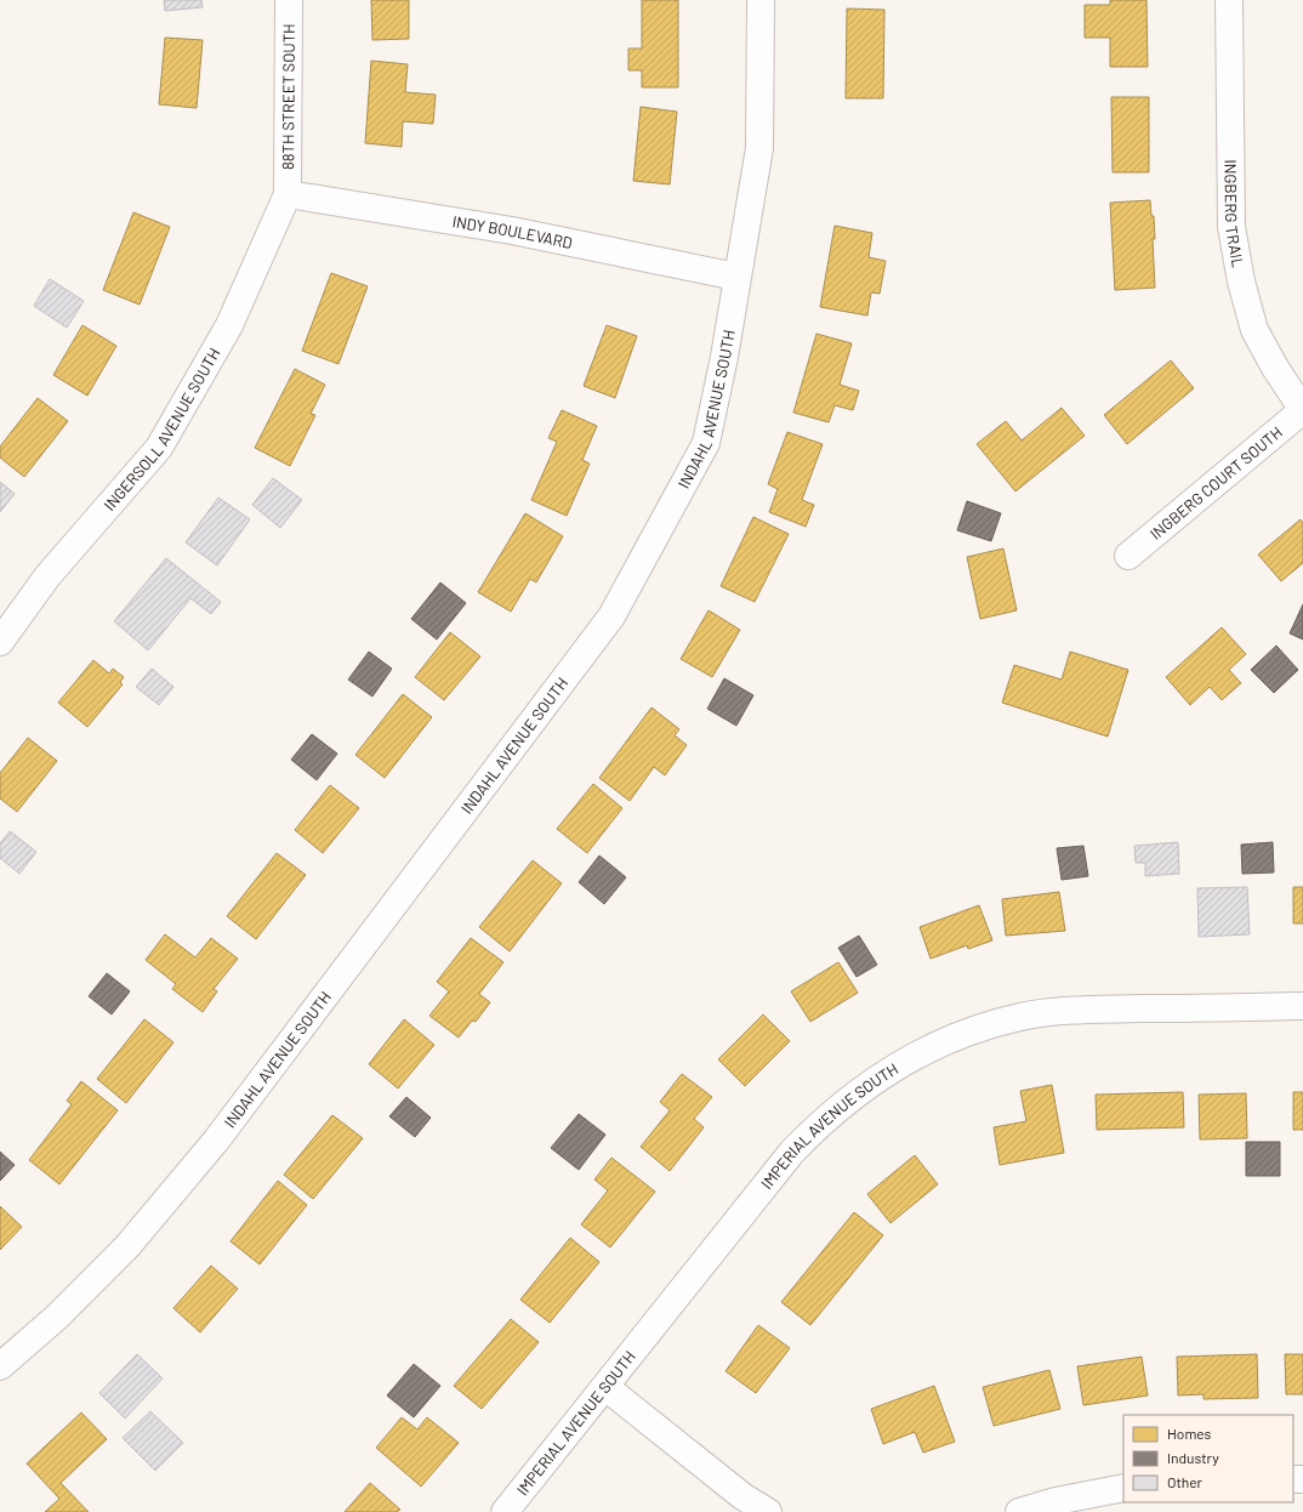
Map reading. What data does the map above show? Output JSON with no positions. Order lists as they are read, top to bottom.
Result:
{
  "streets": {
    "street": [
      "88TH STREET SOUTH",
      "INGBERG TRAIL",
      "INDY BOULEVARD",
      "INDAHL AVENUE SOUTH",
      "INGERSOLL AVENUE SOUTH",
      "INGBERG COURT SOUTH",
      "IMPERIAL AVENUE SOUTH"
    ]
  },
  "crossings": [
    ["88TH STREET SOUTH", "INDY BOULEVARD"],
    ["88TH STREET SOUTH", "INGERSOLL AVENUE SOUTH"],
    ["INGBERG TRAIL", "INGBERG COURT SOUTH"],
    ["INDY BOULEVARD", "INDAHL AVENUE SOUTH"],
    ["INDY BOULEVARD", "INGERSOLL AVENUE SOUTH"]
  ],
  "legend": ["Homes", "Industry", "Other"]
}
